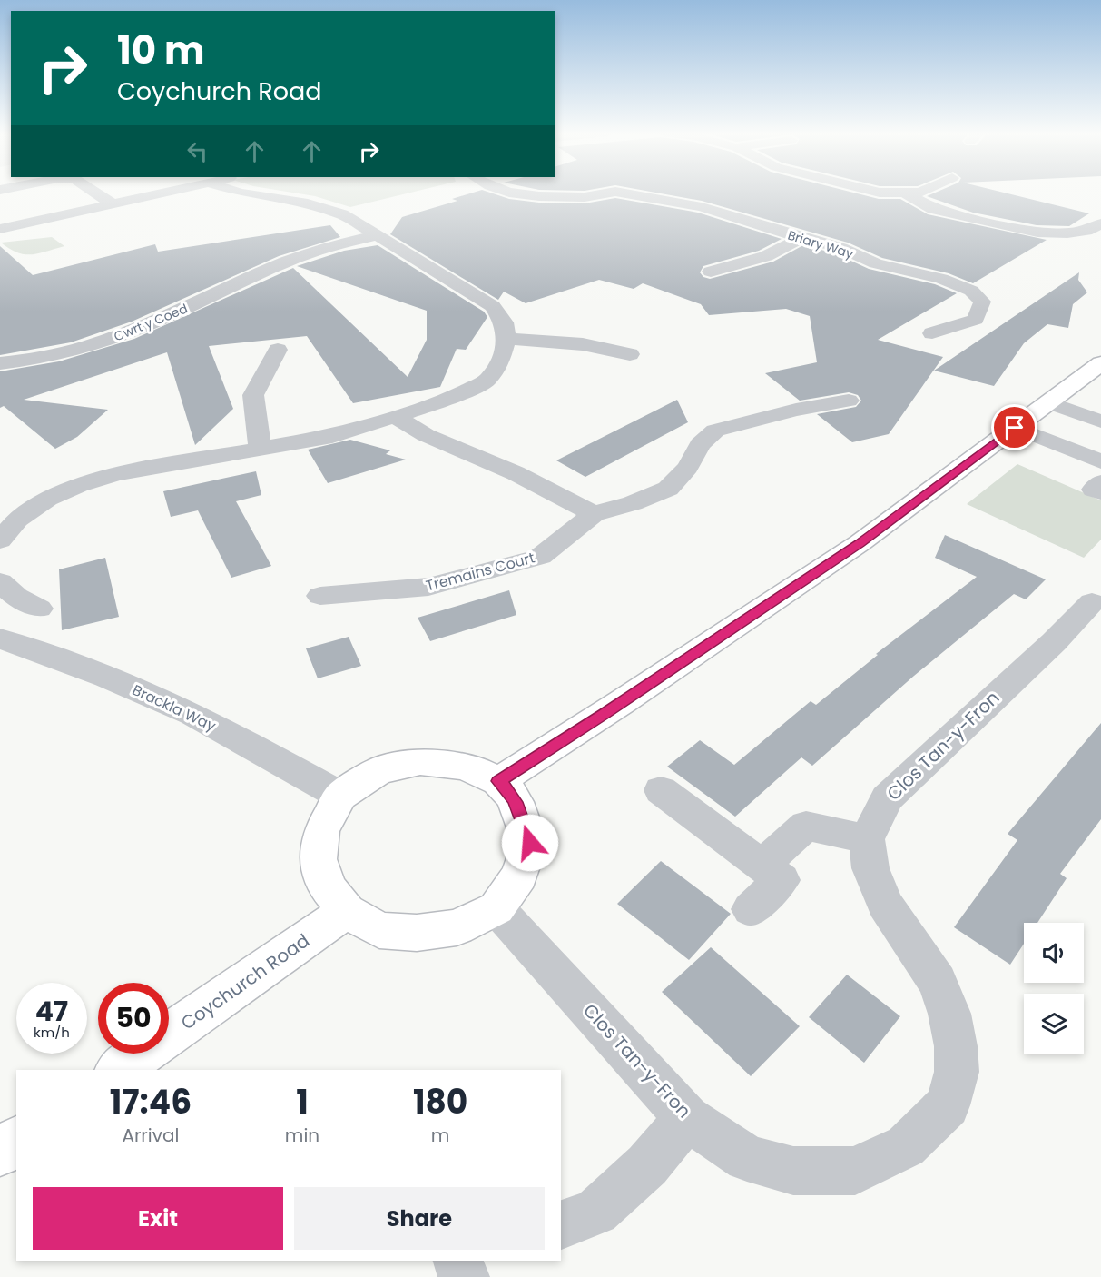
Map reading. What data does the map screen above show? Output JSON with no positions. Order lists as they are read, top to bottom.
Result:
{
  "streets": {
    "main road": ["Coychurch Road"],
    "street": [
      "Briary Way",
      "Cwrt y Coed",
      "Tremains Court",
      "Brackla Way",
      "Clos Tan-y-Fron"
    ]
  },
  "crossings": [
    ["Brackla Way", "Clos Tan-y-Fron"],
    ["Brackla Way", "Coychurch Road"],
    ["Clos Tan-y-Fron", "Coychurch Road"]
  ],
  "page": {
    "turn": ["10 m", "Coychurch Road"],
    "speed": "47 km/h",
    "limit": "50",
    "eta": [
      "17:46",
      "Arrival",
      "1",
      "min",
      "180",
      "m"
    ],
    "buttons": ["Exit", "Share"]
  }
}
